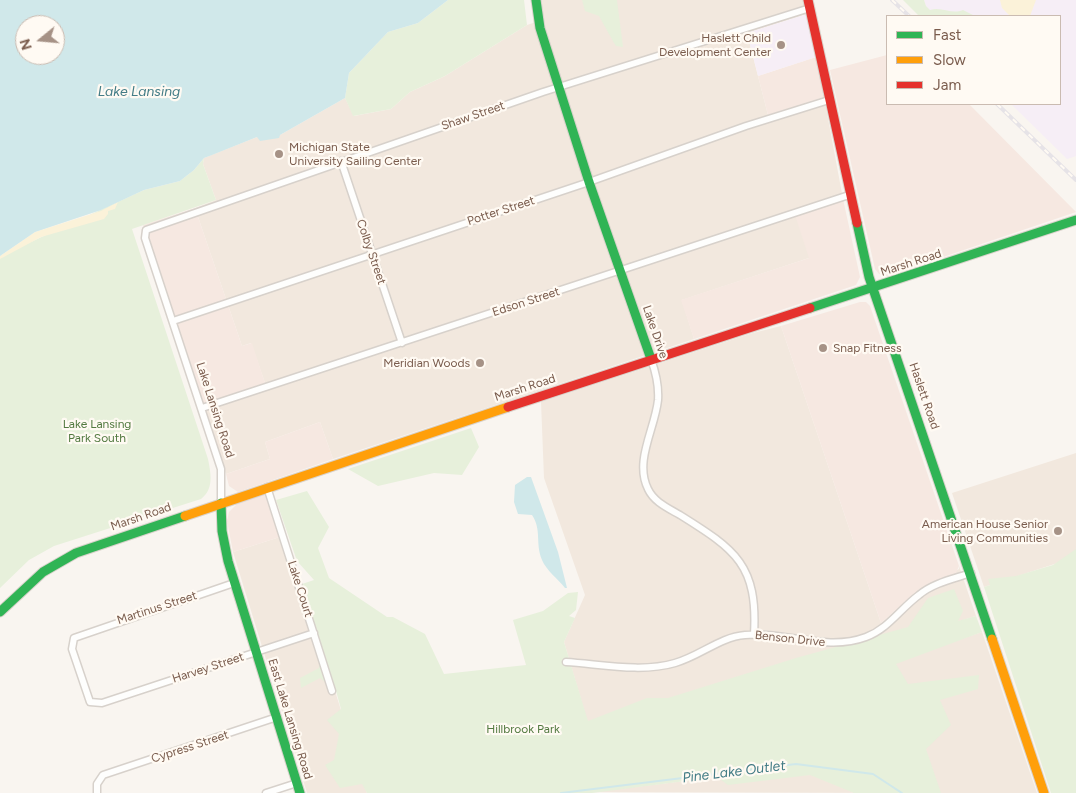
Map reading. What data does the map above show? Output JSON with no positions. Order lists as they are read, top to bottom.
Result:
{
  "streets": {
    "main road": [
      "Marsh Road",
      "Lake Drive",
      "Haslett Road",
      "Lake Lansing Road",
      "East Lake Lansing Road"
    ],
    "street": [
      "Shaw Street",
      "Potter Street",
      "Colby Street",
      "Edson Street",
      "Lake Court",
      "Martinus Street",
      "Benson Drive",
      "Harvey Street",
      "Cypress Street"
    ]
  },
  "crossings": [
    ["Shaw Street", "Colby Street"],
    ["Shaw Street", "Lake Drive"],
    ["Shaw Street", "Haslett Road"],
    ["Shaw Street", "Lake Lansing Road"],
    ["Potter Street", "Colby Street"],
    ["Potter Street", "Lake Drive"],
    ["Potter Street", "Haslett Road"],
    ["Potter Street", "Lake Lansing Road"],
    ["Colby Street", "Edson Street"],
    ["Marsh Road", "Lake Drive"],
    ["Marsh Road", "Haslett Road"],
    ["Marsh Road", "Lake Lansing Road"],
    ["Marsh Road", "Lake Court"],
    ["Edson Street", "Lake Drive"],
    ["Edson Street", "Haslett Road"],
    ["Edson Street", "Lake Lansing Road"],
    ["Lake Drive", "Benson Drive"],
    ["Haslett Road", "Benson Drive"],
    ["Lake Lansing Road", "Martinus Street"],
    ["Lake Lansing Road", "Harvey Street"],
    ["Lake Lansing Road", "East Lake Lansing Road"],
    ["Lake Court", "Harvey Street"],
    ["Martinus Street", "Harvey Street"],
    ["Harvey Street", "East Lake Lansing Road"],
    ["East Lake Lansing Road", "Cypress Street"]
  ],
  "water": ["Lake Lansing", "Pine Lake Outlet"],
  "parks": ["Lake Lansing Park South", "Hillbrook Park"],
  "places": [
    "Haslett Child Development Center",
    "Michigan State University Sailing Center",
    "Snap Fitness",
    "Meridian Woods",
    "American House Senior Living Communities"
  ],
  "legend": ["Fast", "Slow", "Jam"],
  "north": "left"
}
